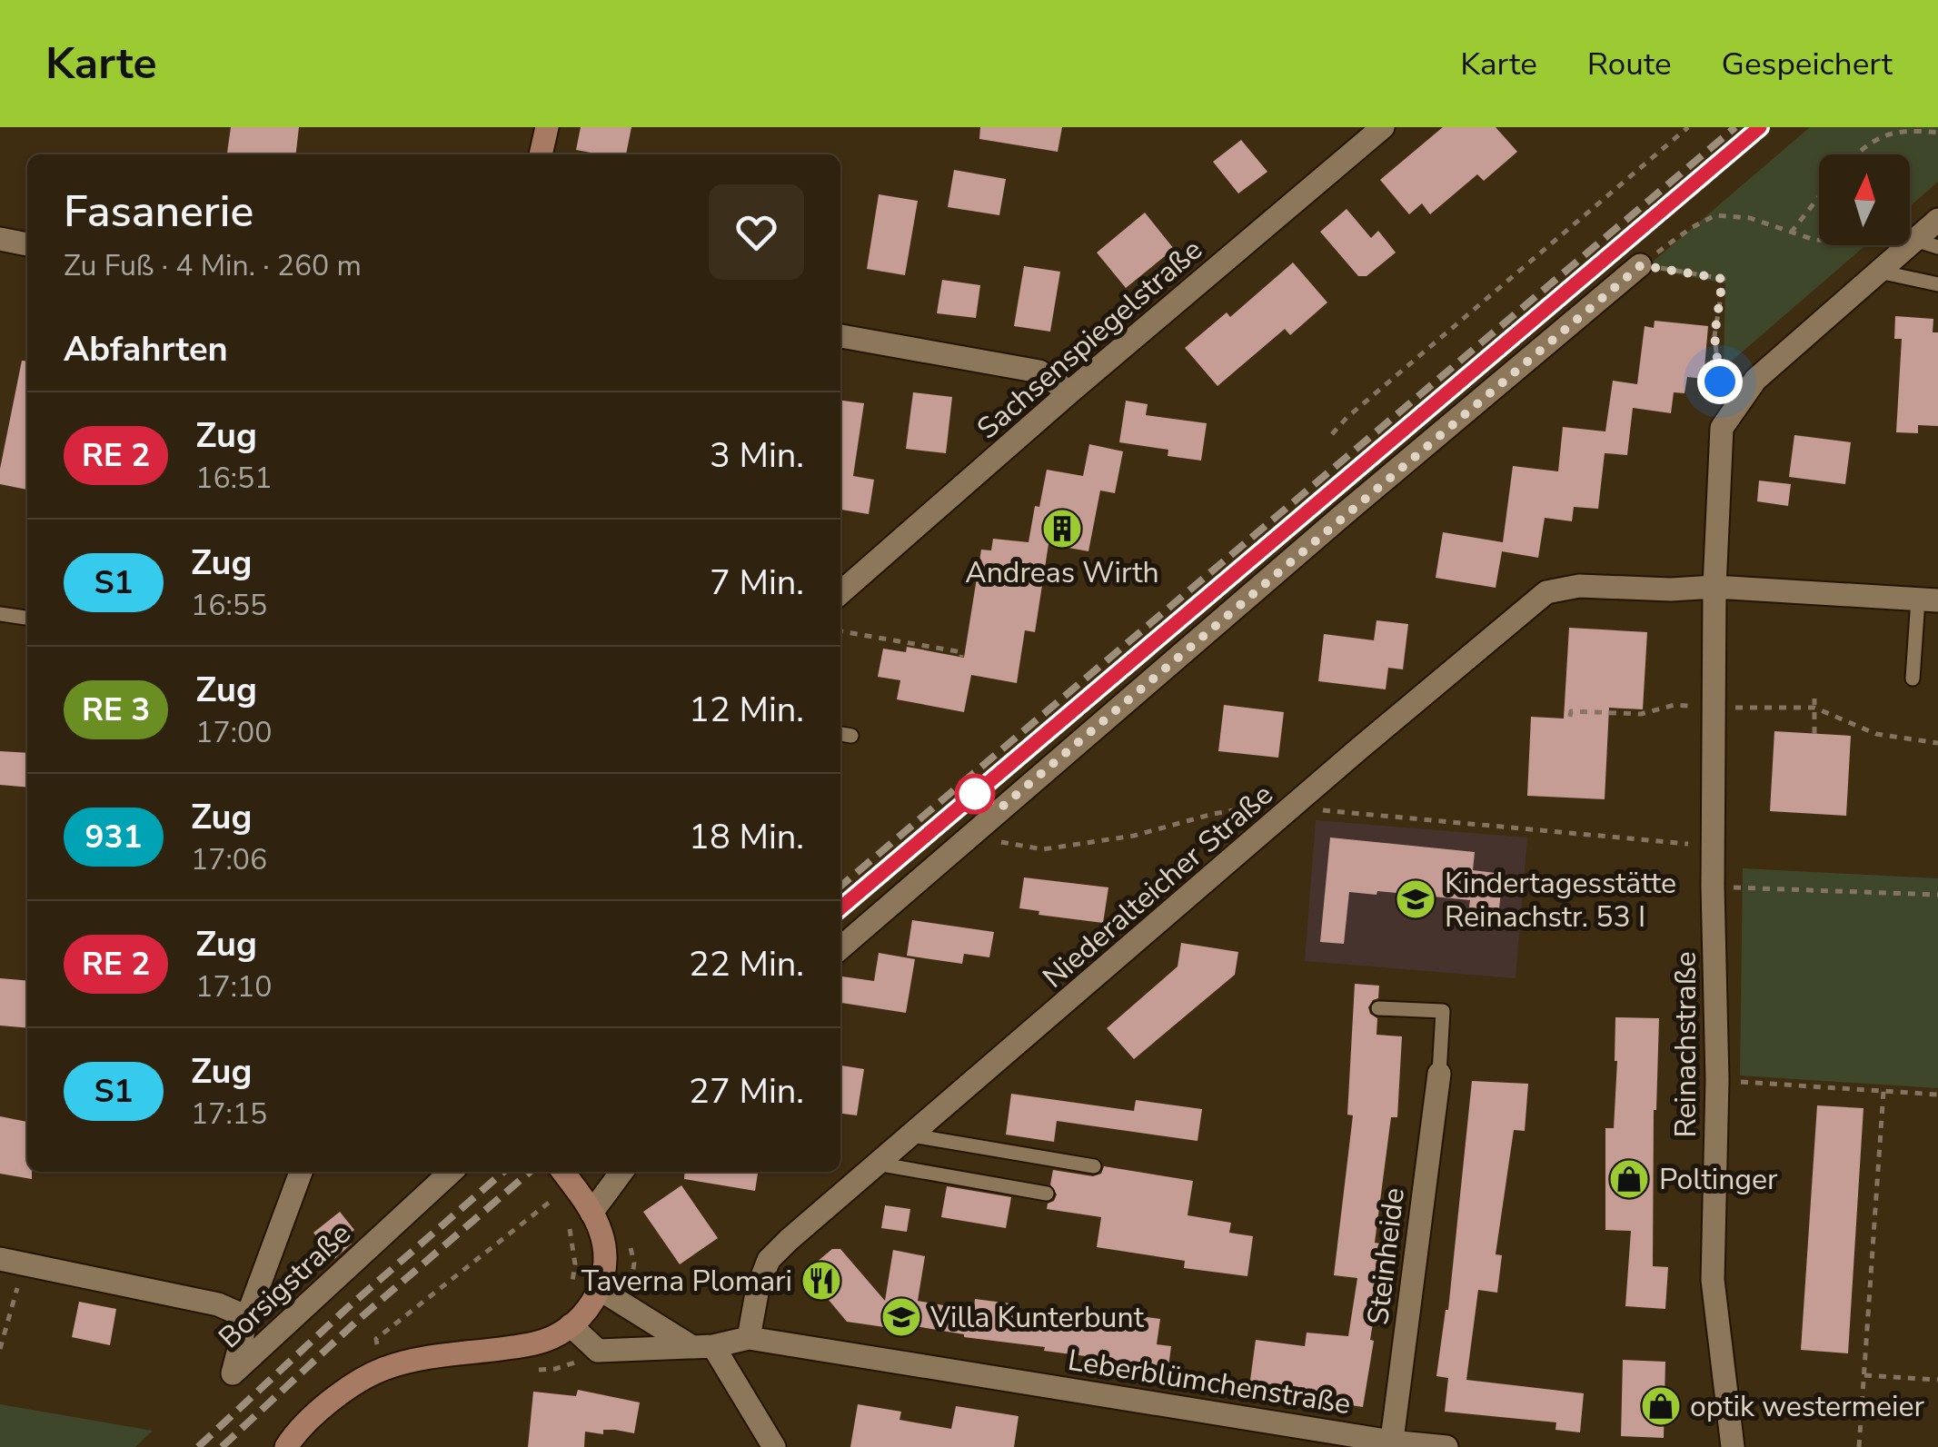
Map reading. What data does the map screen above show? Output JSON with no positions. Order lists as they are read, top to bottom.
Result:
{
  "streets": {
    "street": [
      "Sachsenspiegelstraße",
      "Niederalteicher Straße",
      "Reinachstraße",
      "Steinheide",
      "Borsigstraße",
      "Leberblümchenstraße"
    ]
  },
  "crossings": [
    ["Niederalteicher Straße", "Reinachstraße"],
    ["Niederalteicher Straße", "Leberblümchenstraße"],
    ["Steinheide", "Leberblümchenstraße"]
  ],
  "places": {
    "building": ["Andreas Wirth"],
    "school or university": ["Kindertagesstätte Reinachstr. 53 I", "Villa Kunterbunt"],
    "shop": ["Poltinger", "optik westermeier"],
    "restaurant": ["Taverna Plomari"]
  },
  "north": "top",
  "page": {
    "header": "Karte",
    "nav": ["Karte", "Route", "Gespeichert"],
    "heading": [
      ["Fasanerie", "Zu Fuß · 4 Min. · 260 m"],
      "Abfahrten"
    ],
    "list": [
      {
        "mark": "RE 2",
        "name": "Zug",
        "note": "16:51",
        "value": "3 Min."
      },
      {
        "mark": "S1",
        "name": "Zug",
        "note": "16:55",
        "value": "7 Min."
      },
      {
        "mark": "RE 3",
        "name": "Zug",
        "note": "17:00",
        "value": "12 Min."
      },
      {
        "mark": "931",
        "name": "Zug",
        "note": "17:06",
        "value": "18 Min."
      },
      {
        "mark": "RE 2",
        "name": "Zug",
        "note": "17:10",
        "value": "22 Min."
      },
      {
        "mark": "S1",
        "name": "Zug",
        "note": "17:15",
        "value": "27 Min."
      }
    ]
  }
}
